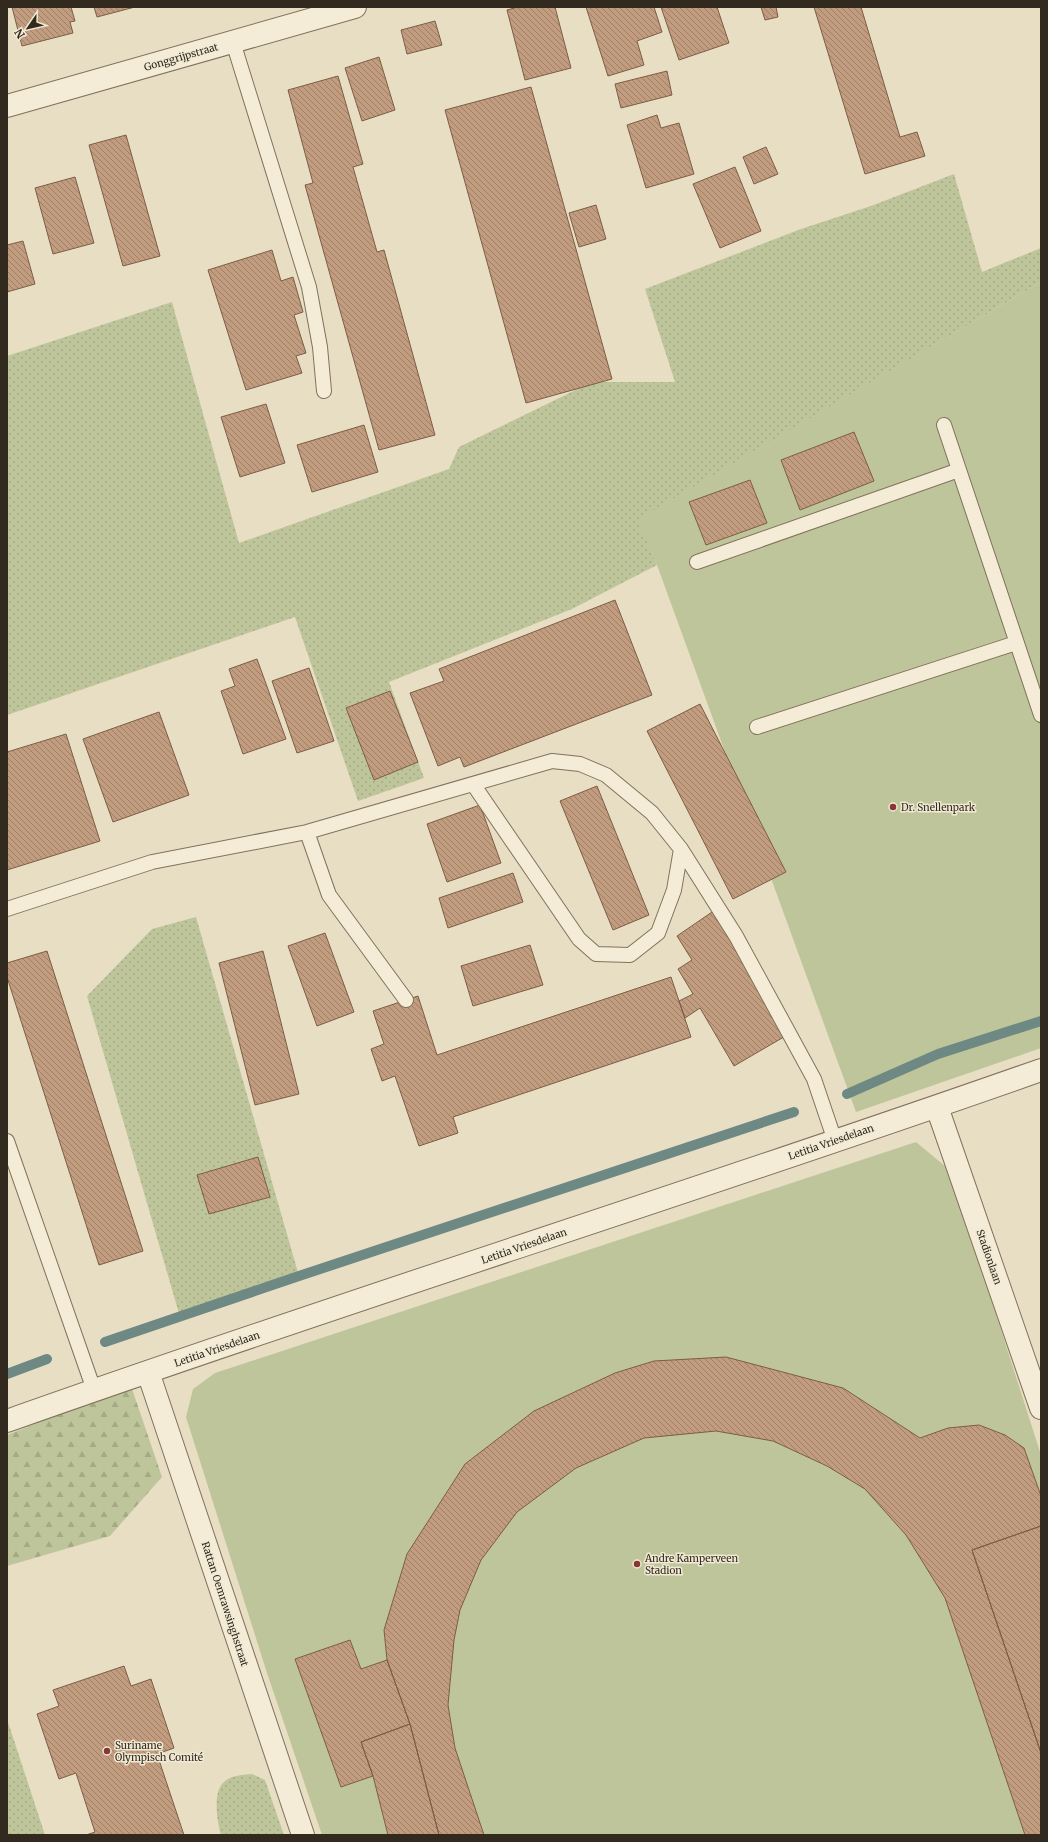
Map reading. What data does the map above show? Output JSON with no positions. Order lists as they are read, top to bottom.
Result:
{
  "streets": {
    "street": [
      "Gonggrijpstraat",
      "Letitia Vriesdelaan",
      "Stadionlaan",
      "Rattan Oemrawsinghstraat"
    ]
  },
  "crossings": [
    ["Letitia Vriesdelaan", "Stadionlaan"],
    ["Letitia Vriesdelaan", "Rattan Oemrawsinghstraat"]
  ],
  "places": ["Dr. Snellenpark", "Andre Kamperveen Stadion", "Suriname Olympisch Comité"],
  "north": "bottom left"
}
